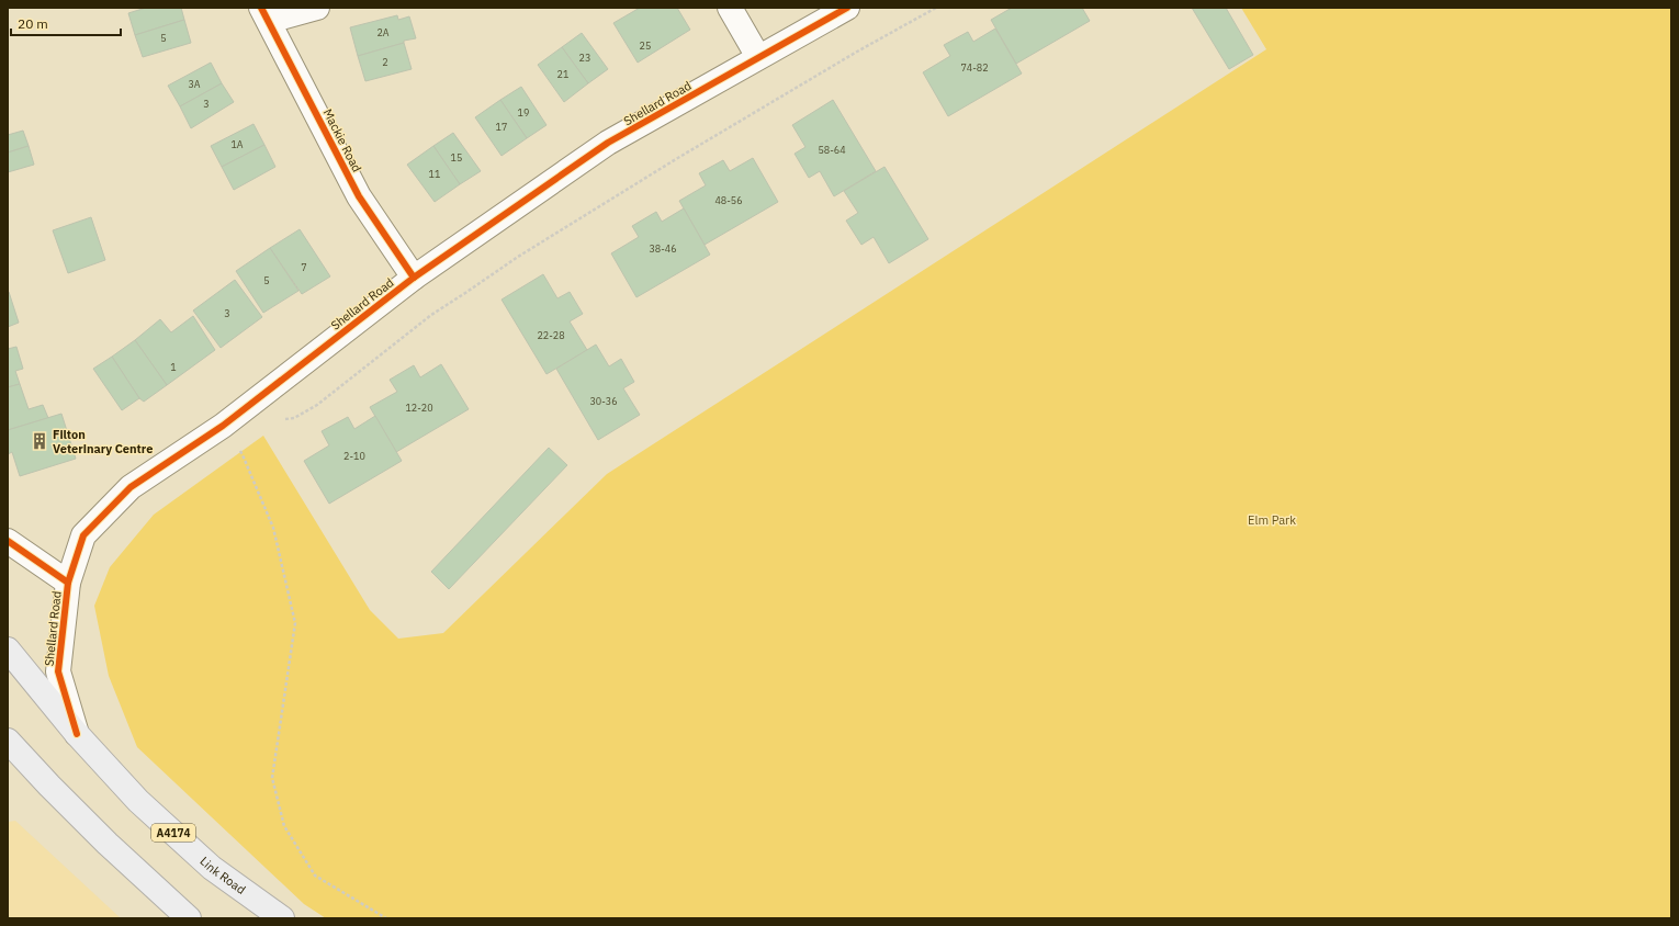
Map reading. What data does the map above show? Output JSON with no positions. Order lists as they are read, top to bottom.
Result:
{
  "streets": {
    "main road": ["A4174", "Link Road"],
    "street": ["Shellard Road", "Mackie Road"]
  },
  "crossings": [
    ["Shellard Road", "Mackie Road"],
    ["Shellard Road", "A4174"],
    ["Shellard Road", "Link Road"],
    ["A4174", "Link Road"]
  ],
  "parks": ["Elm Park"],
  "places": {
    "building": ["Filton Veterinary Centre"]
  },
  "house_numbers": [
    "2A",
    "5",
    "25",
    "23",
    "2",
    "74-82",
    "21",
    "3A",
    "3",
    "19",
    "17",
    "1A",
    "58-64",
    "15",
    "11",
    "48-56",
    "38-46",
    "7",
    "5",
    "3",
    "22-28",
    "1",
    "30-36",
    "12-20",
    "2-10"
  ],
  "scale_bar": "20 m"
}
